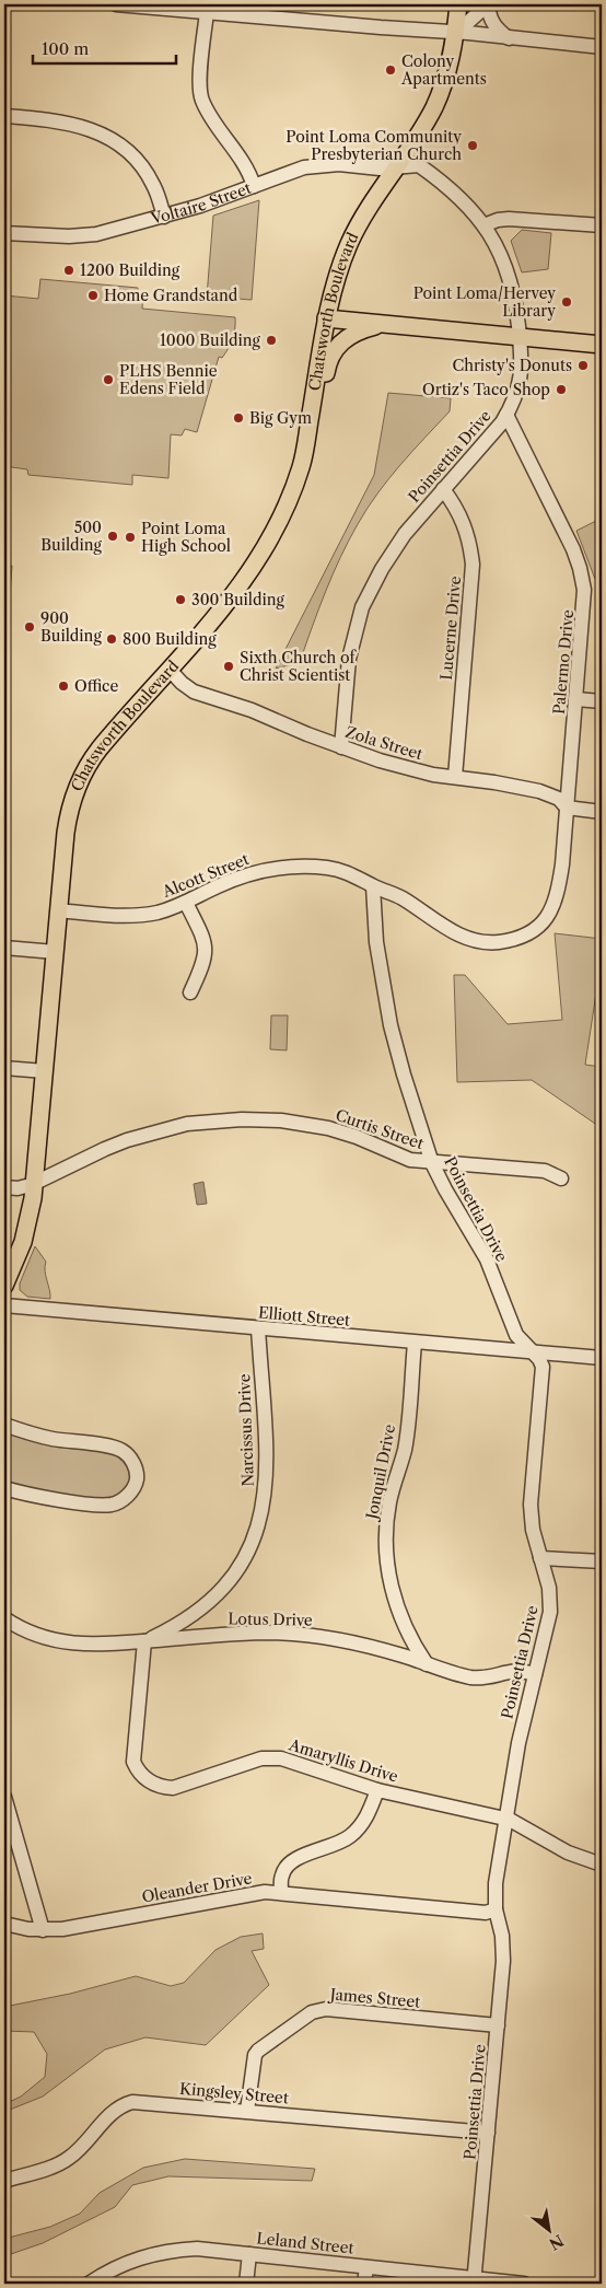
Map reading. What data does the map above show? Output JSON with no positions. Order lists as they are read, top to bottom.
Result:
{
  "streets": {
    "main road": ["Chatsworth Boulevard"],
    "street": [
      "Voltaire Street",
      "Poinsettia Drive",
      "Lucerne Drive",
      "Palermo Drive",
      "Zola Street",
      "Alcott Street",
      "Curtis Street",
      "Elliott Street",
      "Narcissus Drive",
      "Jonquil Drive",
      "Lotus Drive",
      "Amaryllis Drive",
      "Oleander Drive",
      "James Street",
      "Kingsley Street",
      "Leland Street"
    ]
  },
  "crossings": [
    ["Voltaire Street", "Chatsworth Boulevard"],
    ["Voltaire Street", "Poinsettia Drive"],
    ["Chatsworth Boulevard", "Poinsettia Drive"],
    ["Chatsworth Boulevard", "Zola Street"],
    ["Chatsworth Boulevard", "Alcott Street"],
    ["Chatsworth Boulevard", "Curtis Street"],
    ["Poinsettia Drive", "Lucerne Drive"],
    ["Poinsettia Drive", "Palermo Drive"],
    ["Poinsettia Drive", "Zola Street"],
    ["Poinsettia Drive", "Alcott Street"],
    ["Poinsettia Drive", "Curtis Street"],
    ["Poinsettia Drive", "Elliott Street"],
    ["Poinsettia Drive", "Lotus Drive"],
    ["Poinsettia Drive", "Amaryllis Drive"],
    ["Poinsettia Drive", "Oleander Drive"],
    ["Poinsettia Drive", "James Street"],
    ["Poinsettia Drive", "Kingsley Street"],
    ["Poinsettia Drive", "Leland Street"],
    ["Lucerne Drive", "Zola Street"],
    ["Palermo Drive", "Zola Street"],
    ["Palermo Drive", "Alcott Street"],
    ["Elliott Street", "Narcissus Drive"],
    ["Elliott Street", "Jonquil Drive"],
    ["Narcissus Drive", "Lotus Drive"],
    ["Narcissus Drive", "Amaryllis Drive"],
    ["Jonquil Drive", "Lotus Drive"],
    ["Lotus Drive", "Amaryllis Drive"],
    ["James Street", "Kingsley Street"]
  ],
  "places": [
    "Colony Apartments",
    "Point Loma Community Presbyterian Church",
    "1200 Building",
    "Home Grandstand",
    "Point Loma/Hervey Library",
    "1000 Building",
    "Christy's Donuts",
    "PLHS Bennie Edens Field",
    "Ortiz's Taco Shop",
    "Big Gym",
    "500 Building",
    "Point Loma High School",
    "300 Building",
    "900 Building",
    "800 Building",
    "Sixth Church of Christ Scientist",
    "Office"
  ],
  "scale_bar": "100 m",
  "north": "bottom right"
}
